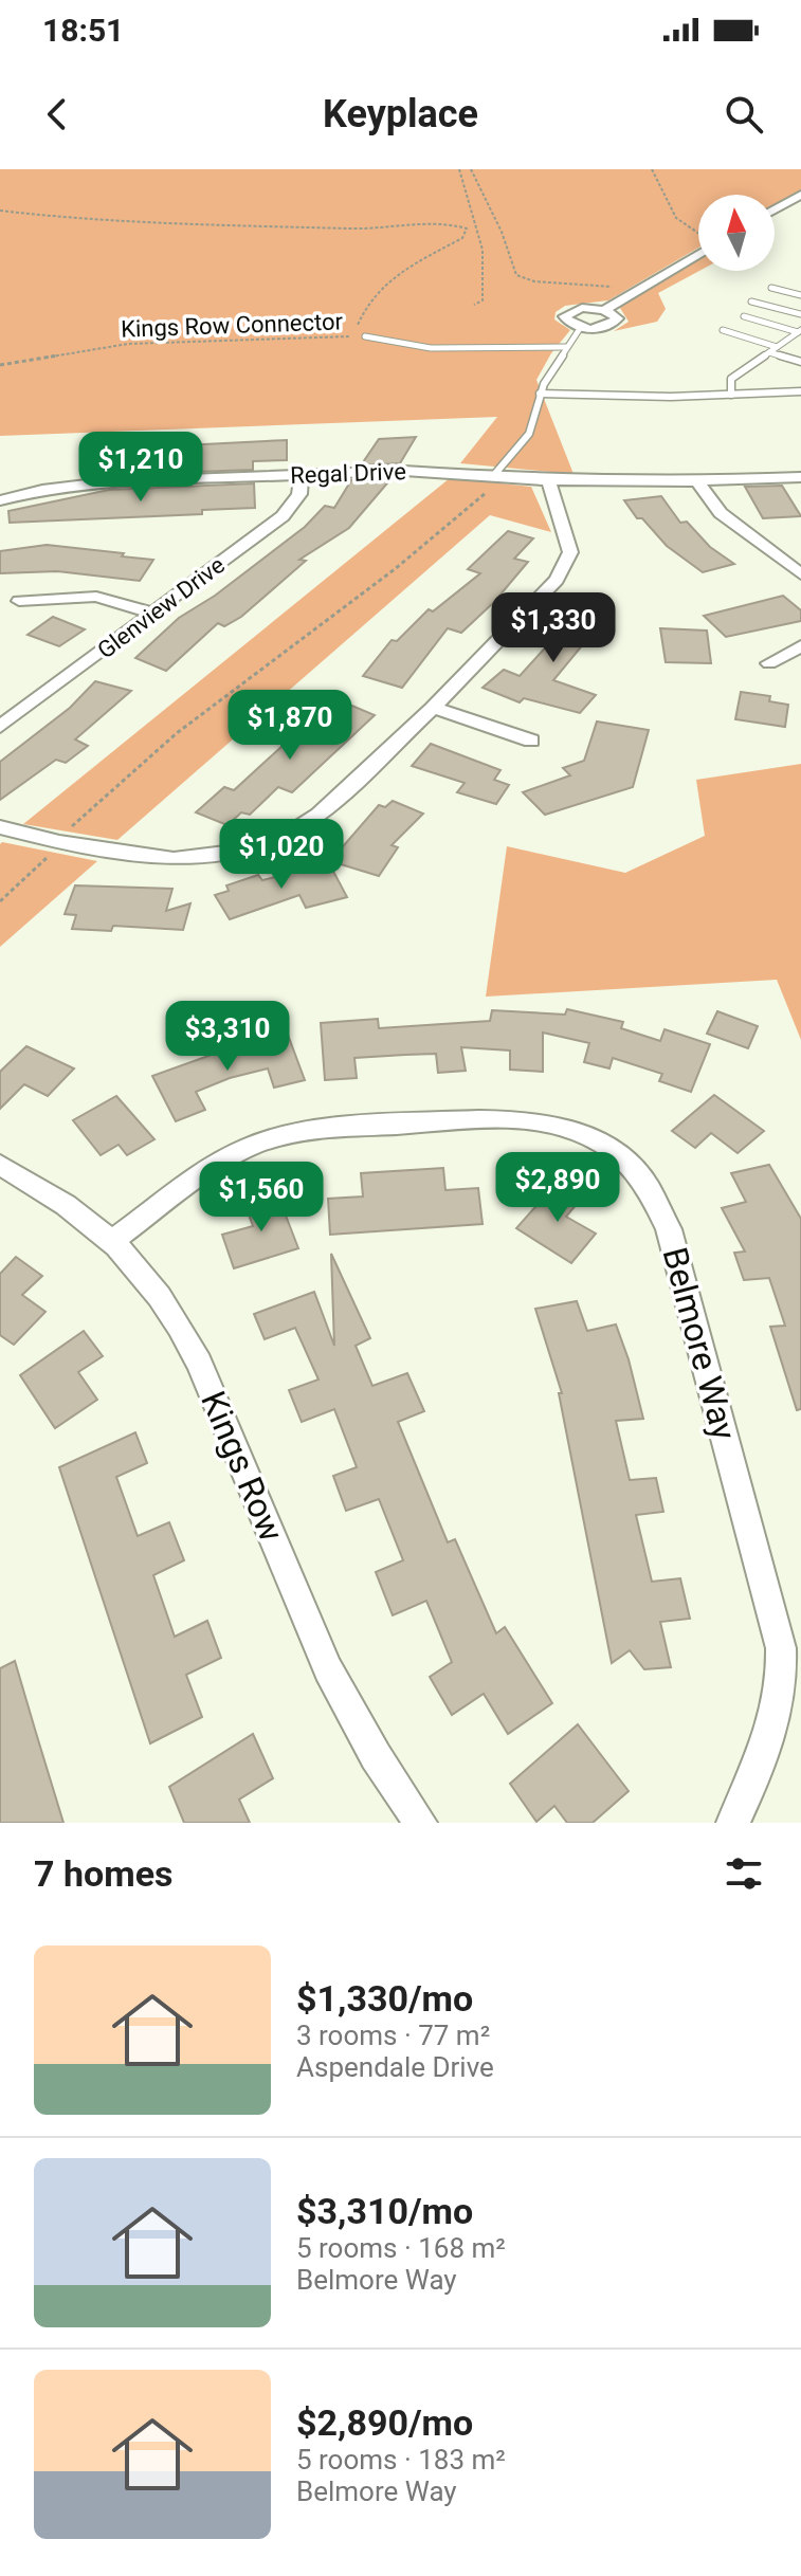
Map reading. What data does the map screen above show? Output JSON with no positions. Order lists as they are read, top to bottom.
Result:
{
  "streets": {
    "street": [
      "Regal Drive",
      "Glenview Drive",
      "Belmore Way",
      "Kings Row"
    ],
    "path": ["Kings Row Connector"]
  },
  "crossings": [
    ["Regal Drive", "Glenview Drive"],
    ["Belmore Way", "Kings Row"]
  ],
  "north": "top",
  "page": {
    "status": "18:51",
    "header": "Keyplace",
    "price": [
      "$1,210",
      "$1,330",
      "$1,870",
      "$1,020",
      "$3,310",
      "$2,890",
      "$1,560"
    ],
    "heading": "7 homes",
    "list": [
      {
        "name": "$1,330/mo",
        "note": "3 rooms · 77 m² · Aspendale Drive"
      },
      {
        "name": "$3,310/mo",
        "note": "5 rooms · 168 m² · Belmore Way"
      },
      {
        "name": "$2,890/mo",
        "note": "5 rooms · 183 m² · Belmore Way"
      }
    ]
  }
}
